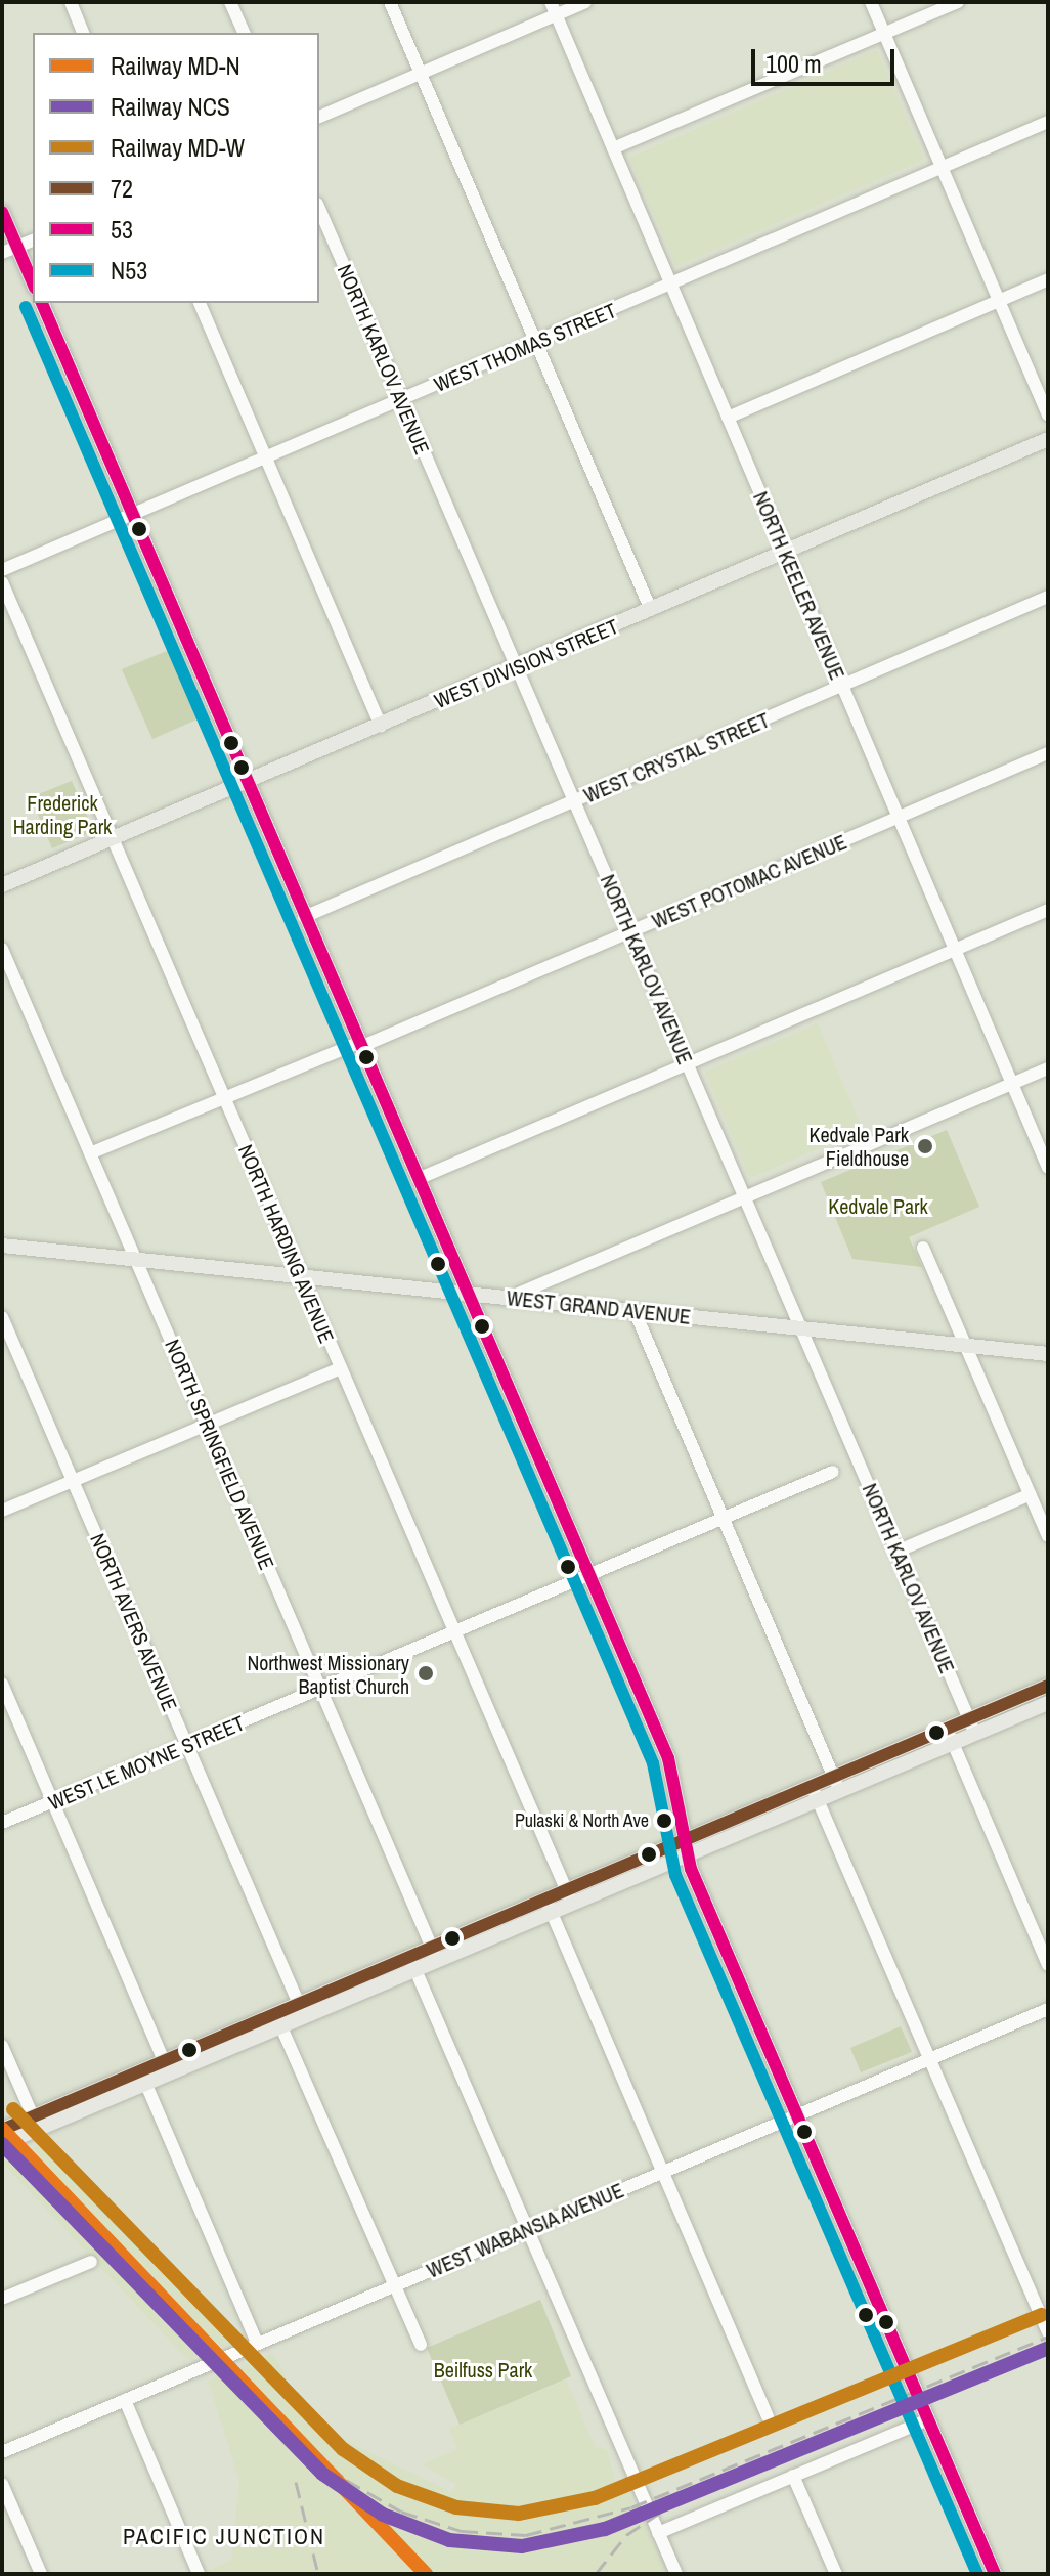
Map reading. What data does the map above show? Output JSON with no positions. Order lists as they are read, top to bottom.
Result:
{
  "streets": {
    "main road": ["WEST DIVISION STREET", "WEST GRAND AVENUE"],
    "street": [
      "WEST THOMAS STREET",
      "NORTH KARLOV AVENUE",
      "NORTH KEELER AVENUE",
      "WEST CRYSTAL STREET",
      "WEST POTOMAC AVENUE",
      "NORTH HARDING AVENUE",
      "NORTH SPRINGFIELD AVENUE",
      "NORTH AVERS AVENUE",
      "WEST LE MOYNE STREET",
      "WEST WABANSIA AVENUE"
    ]
  },
  "crossings": [
    ["WEST THOMAS STREET", "NORTH KARLOV AVENUE"],
    ["WEST THOMAS STREET", "NORTH KEELER AVENUE"],
    ["NORTH KARLOV AVENUE", "WEST DIVISION STREET"],
    ["NORTH KARLOV AVENUE", "WEST CRYSTAL STREET"],
    ["NORTH KARLOV AVENUE", "WEST POTOMAC AVENUE"],
    ["NORTH KARLOV AVENUE", "WEST GRAND AVENUE"],
    ["NORTH KEELER AVENUE", "WEST DIVISION STREET"],
    ["NORTH KEELER AVENUE", "WEST CRYSTAL STREET"],
    ["NORTH KEELER AVENUE", "WEST POTOMAC AVENUE"],
    ["WEST DIVISION STREET", "NORTH HARDING AVENUE"],
    ["WEST POTOMAC AVENUE", "NORTH HARDING AVENUE"],
    ["WEST POTOMAC AVENUE", "NORTH SPRINGFIELD AVENUE"],
    ["NORTH HARDING AVENUE", "WEST GRAND AVENUE"],
    ["NORTH HARDING AVENUE", "WEST LE MOYNE STREET"],
    ["WEST GRAND AVENUE", "NORTH SPRINGFIELD AVENUE"],
    ["NORTH SPRINGFIELD AVENUE", "WEST LE MOYNE STREET"],
    ["NORTH AVERS AVENUE", "WEST LE MOYNE STREET"]
  ],
  "districts": ["PACIFIC JUNCTION"],
  "parks": ["Frederick Harding Park", "Kedvale Park", "Beilfuss Park"],
  "places": ["Kedvale Park Fieldhouse", "Northwest Missionary Baptist Church", "Pulaski & North Ave"],
  "lines": [
    "transit line 53",
    "transit line N53",
    "transit line 72",
    "rail line MD-W",
    "rail line MD-N",
    "rail line NCS"
  ],
  "legend": [
    "Railway MD-N",
    "Railway NCS",
    "Railway MD-W",
    "72",
    "53",
    "N53"
  ],
  "scale_bar": "100 m"
}
